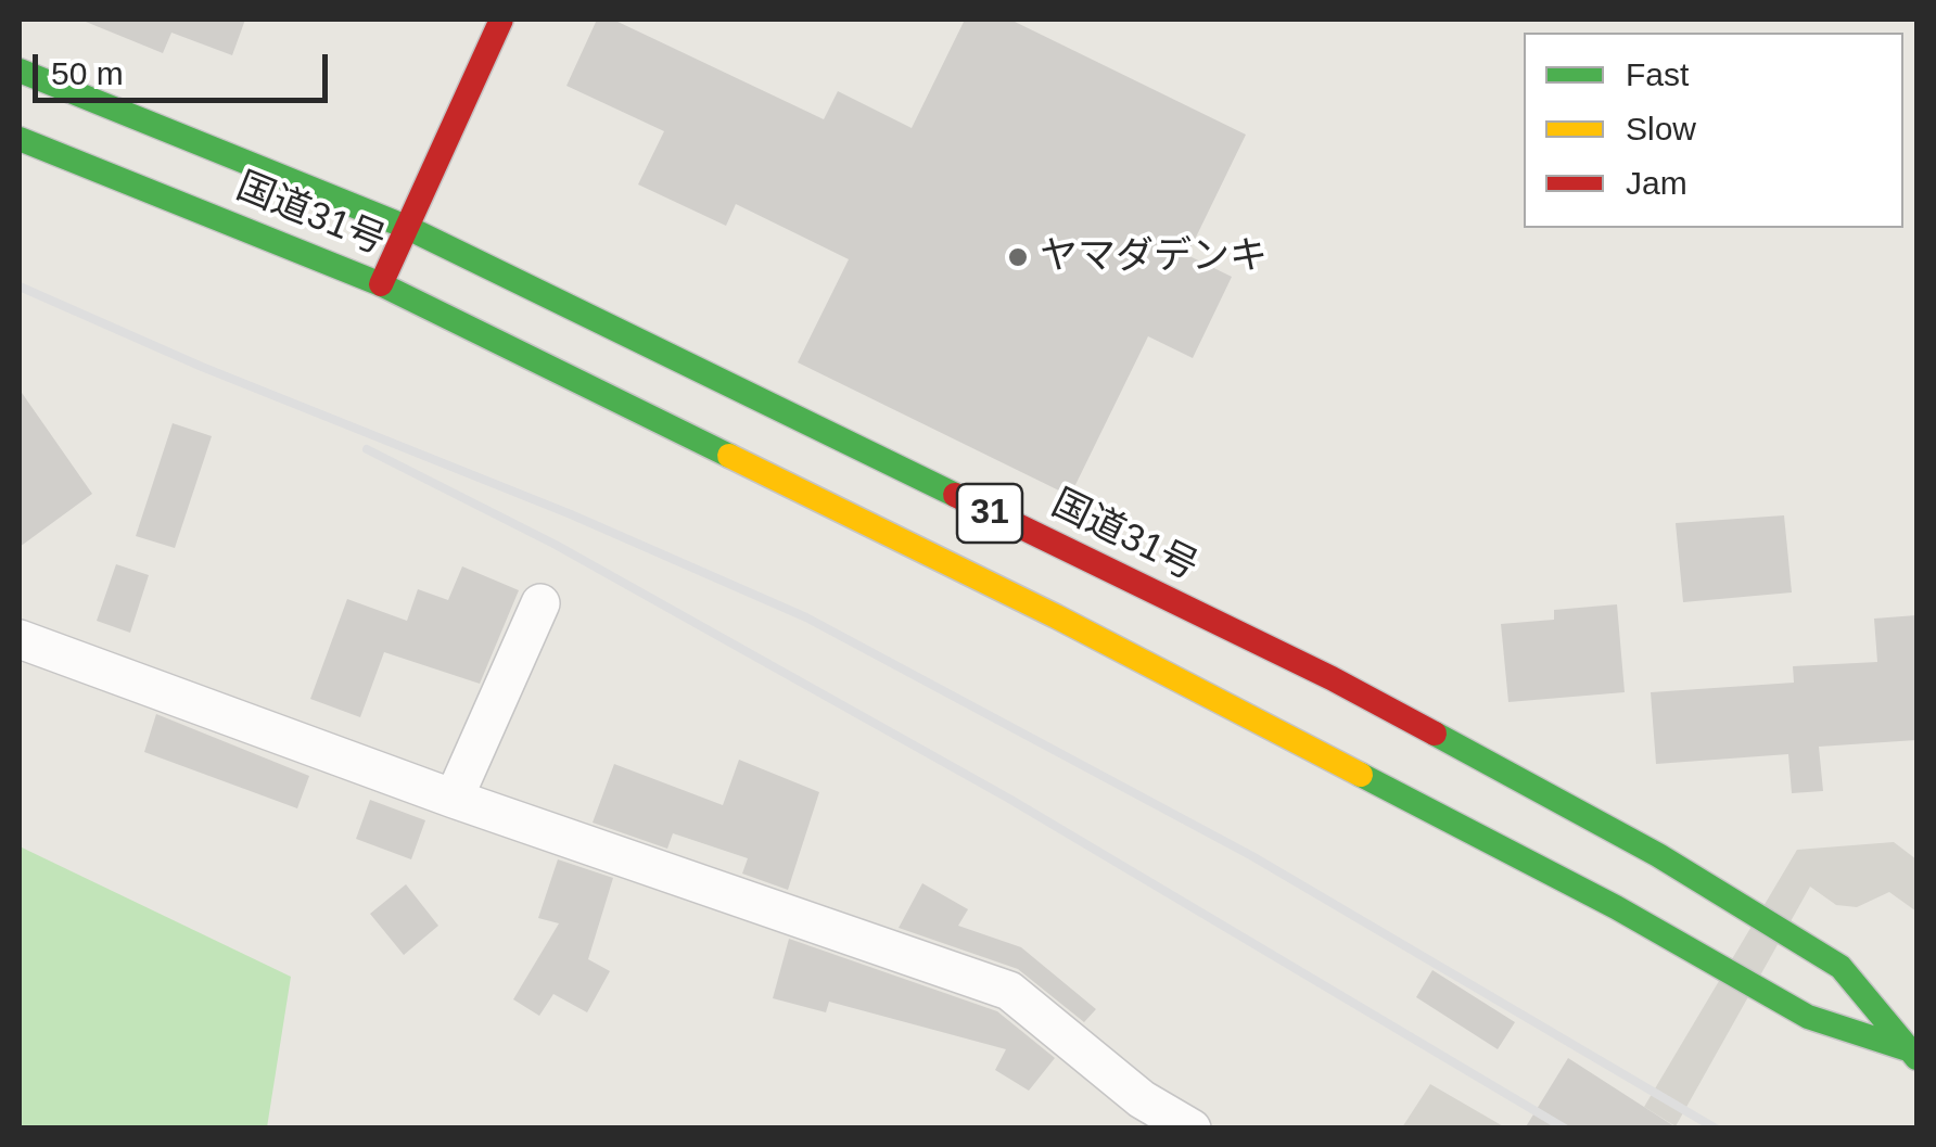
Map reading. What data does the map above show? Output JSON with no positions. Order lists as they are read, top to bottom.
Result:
{
  "streets": {
    "main road": ["国道31号", "31"]
  },
  "places": ["ヤマダデンキ"],
  "legend": ["Fast", "Slow", "Jam"],
  "scale_bar": "50 m"
}
